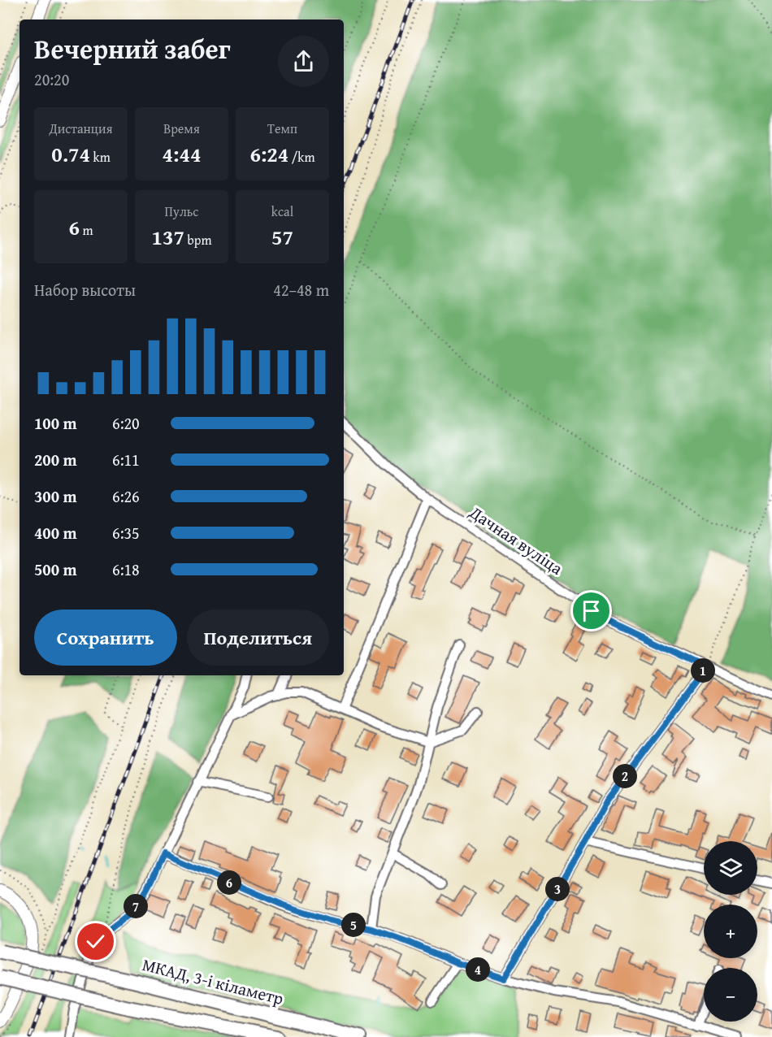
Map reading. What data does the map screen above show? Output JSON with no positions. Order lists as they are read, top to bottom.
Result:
{
  "streets": {
    "highway": ["МКАД, 3-і кіламетр"],
    "street": ["Дачная вуліца"]
  },
  "page": {
    "heading": ["Вечерний забег", "20:20"],
    "stats": [
      ["Дистанция", "0.74 km"],
      ["Время", "4:44"],
      ["Темп", "6:24 /km"],
      ["6 m"],
      ["Пульс", "137 bpm"],
      ["kcal", "57"]
    ],
    "chart": ["Набор высоты", "42–48 m"],
    "list": [
      {
        "name": "100 m",
        "note": "6:20"
      },
      {
        "name": "200 m",
        "note": "6:11"
      },
      {
        "name": "300 m",
        "note": "6:26"
      },
      {
        "name": "400 m",
        "note": "6:35"
      },
      {
        "name": "500 m",
        "note": "6:18"
      }
    ],
    "buttons": ["Сохранить", "Поделиться"],
    "pins": [
      "1",
      "2",
      "6",
      "3",
      "7",
      "5",
      "4"
    ],
    "map_buttons": ["+", "−"]
  }
}
